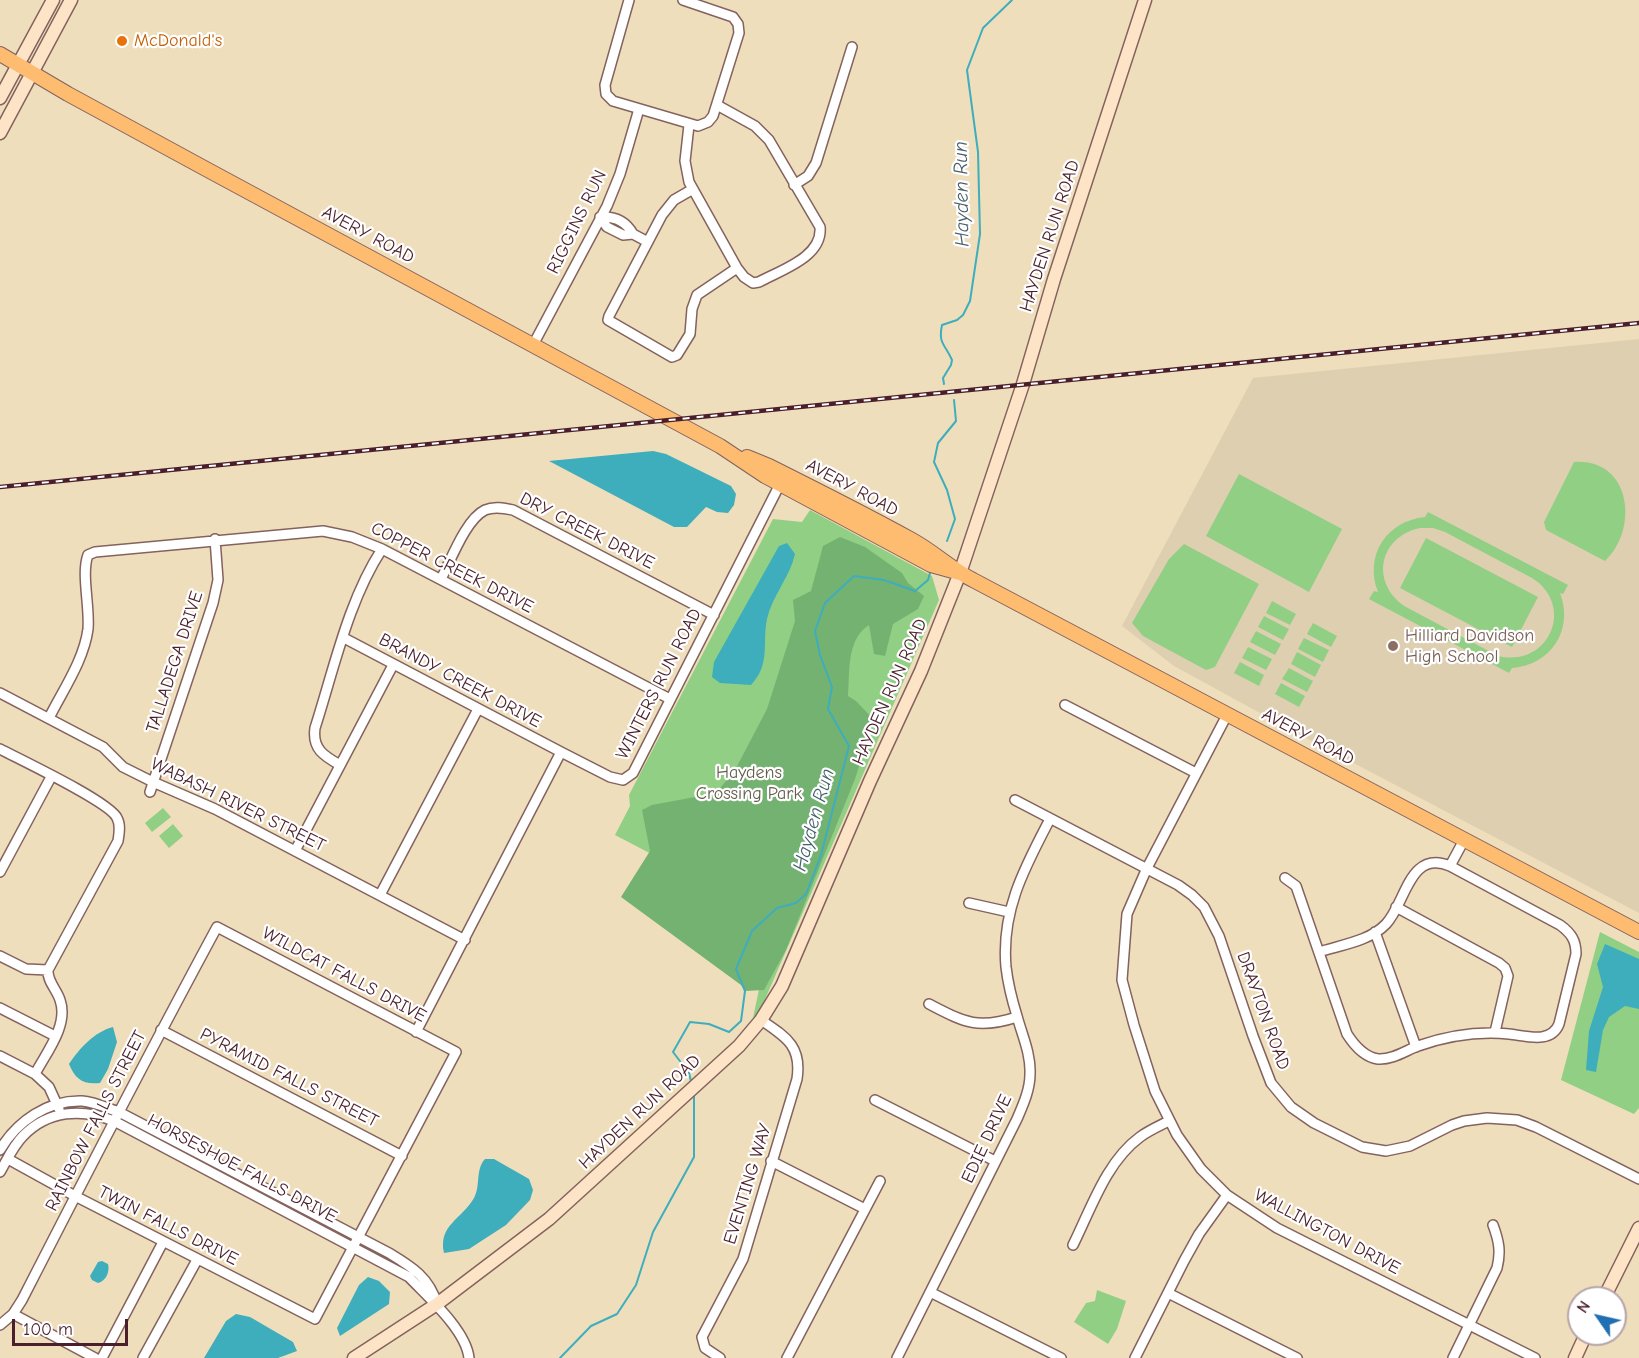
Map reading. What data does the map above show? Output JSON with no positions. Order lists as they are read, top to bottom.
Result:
{
  "streets": {
    "main road": ["AVERY ROAD", "HAYDEN RUN ROAD"],
    "street": [
      "RIGGINS RUN",
      "DRY CREEK DRIVE",
      "COPPER CREEK DRIVE",
      "TALLADEGA DRIVE",
      "BRANDY CREEK DRIVE",
      "WINTERS RUN ROAD",
      "WABASH RIVER STREET",
      "WILDCAT FALLS DRIVE",
      "DRAYTON ROAD",
      "PYRAMID FALLS STREET",
      "RAINBOW FALLS STREET",
      "EDIE DRIVE",
      "HORSESHOE FALLS DRIVE",
      "EVENTING WAY",
      "TWIN FALLS DRIVE",
      "WALLINGTON DRIVE"
    ]
  },
  "crossings": [
    ["RIGGINS RUN", "AVERY ROAD"],
    ["AVERY ROAD", "HAYDEN RUN ROAD"],
    ["AVERY ROAD", "WINTERS RUN ROAD"],
    ["AVERY ROAD", "WALLINGTON DRIVE"],
    ["HAYDEN RUN ROAD", "HORSESHOE FALLS DRIVE"],
    ["HAYDEN RUN ROAD", "EVENTING WAY"],
    ["DRY CREEK DRIVE", "COPPER CREEK DRIVE"],
    ["DRY CREEK DRIVE", "WINTERS RUN ROAD"],
    ["COPPER CREEK DRIVE", "TALLADEGA DRIVE"],
    ["COPPER CREEK DRIVE", "WINTERS RUN ROAD"],
    ["COPPER CREEK DRIVE", "WABASH RIVER STREET"],
    ["TALLADEGA DRIVE", "WABASH RIVER STREET"],
    ["BRANDY CREEK DRIVE", "WINTERS RUN ROAD"],
    ["WILDCAT FALLS DRIVE", "PYRAMID FALLS STREET"],
    ["WILDCAT FALLS DRIVE", "RAINBOW FALLS STREET"],
    ["DRAYTON ROAD", "EDIE DRIVE"],
    ["DRAYTON ROAD", "WALLINGTON DRIVE"],
    ["PYRAMID FALLS STREET", "RAINBOW FALLS STREET"],
    ["RAINBOW FALLS STREET", "HORSESHOE FALLS DRIVE"],
    ["RAINBOW FALLS STREET", "TWIN FALLS DRIVE"],
    ["HORSESHOE FALLS DRIVE", "TWIN FALLS DRIVE"]
  ],
  "water": ["Hayden Run"],
  "parks": ["Haydens Crossing Park"],
  "places": ["McDonald's", "Hilliard Davidson High School"],
  "scale_bar": "100 m",
  "north": "top left"
}
